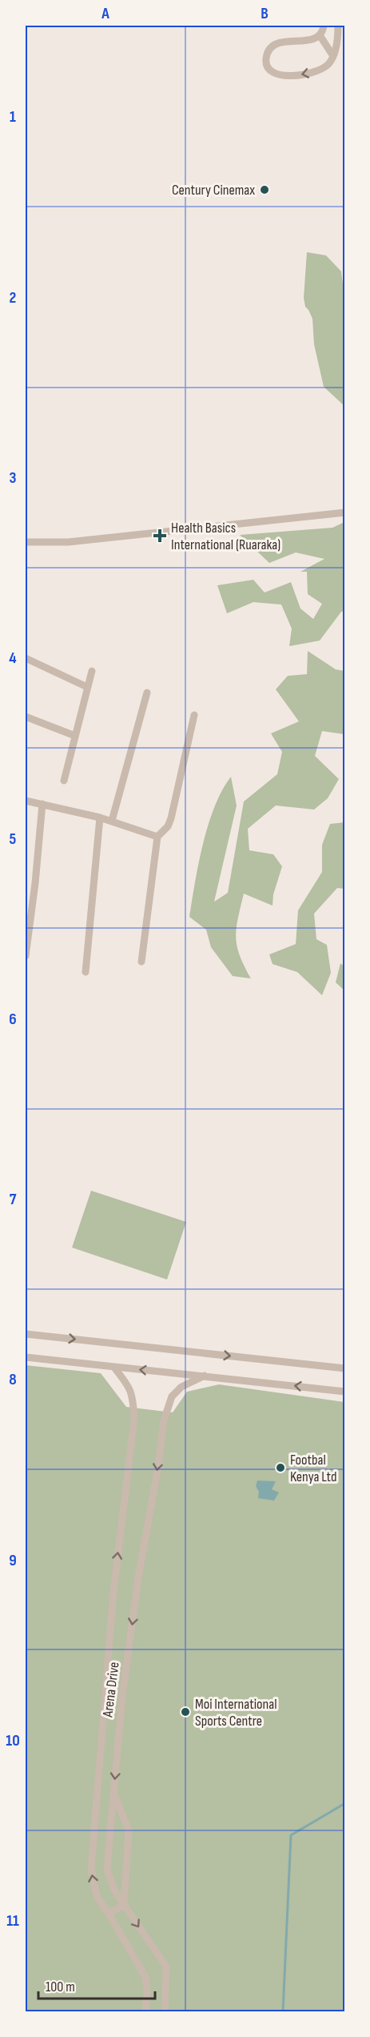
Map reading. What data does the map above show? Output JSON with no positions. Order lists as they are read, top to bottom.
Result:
{
  "streets": {
    "street": ["Arena Drive"]
  },
  "places": {
    "other": ["Century Cinemax", "Footbal Kenya Ltd", "Moi International Sports Centre"],
    "health": ["Health Basics International (Ruaraka)"]
  },
  "scale_bar": "100 m",
  "grid": {
    "columns": ["A", "B"],
    "rows": [
      "1",
      "2",
      "3",
      "4",
      "5",
      "6",
      "7",
      "8",
      "9",
      "10",
      "11"
    ]
  }
}
